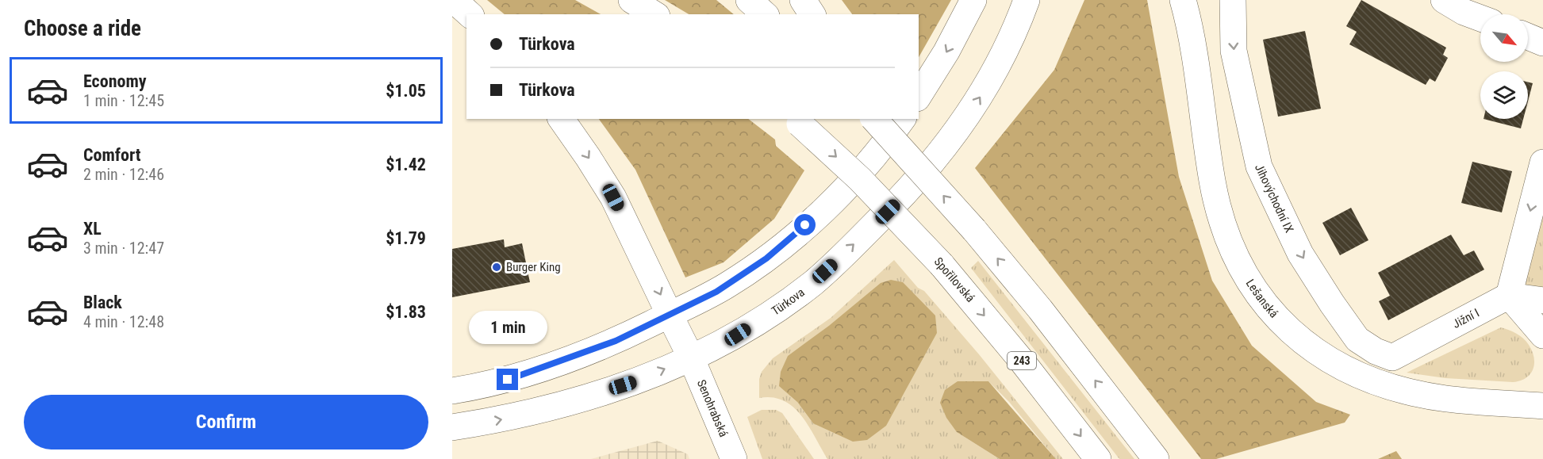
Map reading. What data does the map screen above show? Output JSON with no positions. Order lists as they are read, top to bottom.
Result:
{
  "streets": {
    "main road": [
      "Jihovýchodní IX",
      "Spořilovská",
      "Lešanská",
      "Türkova",
      "Jižní I",
      "243",
      "Senohrabská"
    ]
  },
  "crossings": [
    ["Jihovýchodní IX", "Jižní I"],
    ["Türkova", "Senohrabská"]
  ],
  "one_way": ["Jihovýchodní IX", "Senohrabská"],
  "places": ["Burger King"],
  "north": "bottom right",
  "page": {
    "heading": "Choose a ride",
    "banner": ["Türkova", "Türkova"],
    "list": [
      {
        "name": "Economy",
        "note": "1 min · 12:45",
        "value": "$1.05"
      },
      {
        "name": "Comfort",
        "note": "2 min · 12:46",
        "value": "$1.42"
      },
      {
        "name": "XL",
        "note": "3 min · 12:47",
        "value": "$1.79"
      },
      {
        "name": "Black",
        "note": "4 min · 12:48",
        "value": "$1.83"
      }
    ],
    "bubble": "1 min",
    "buttons": "Confirm"
  }
}
